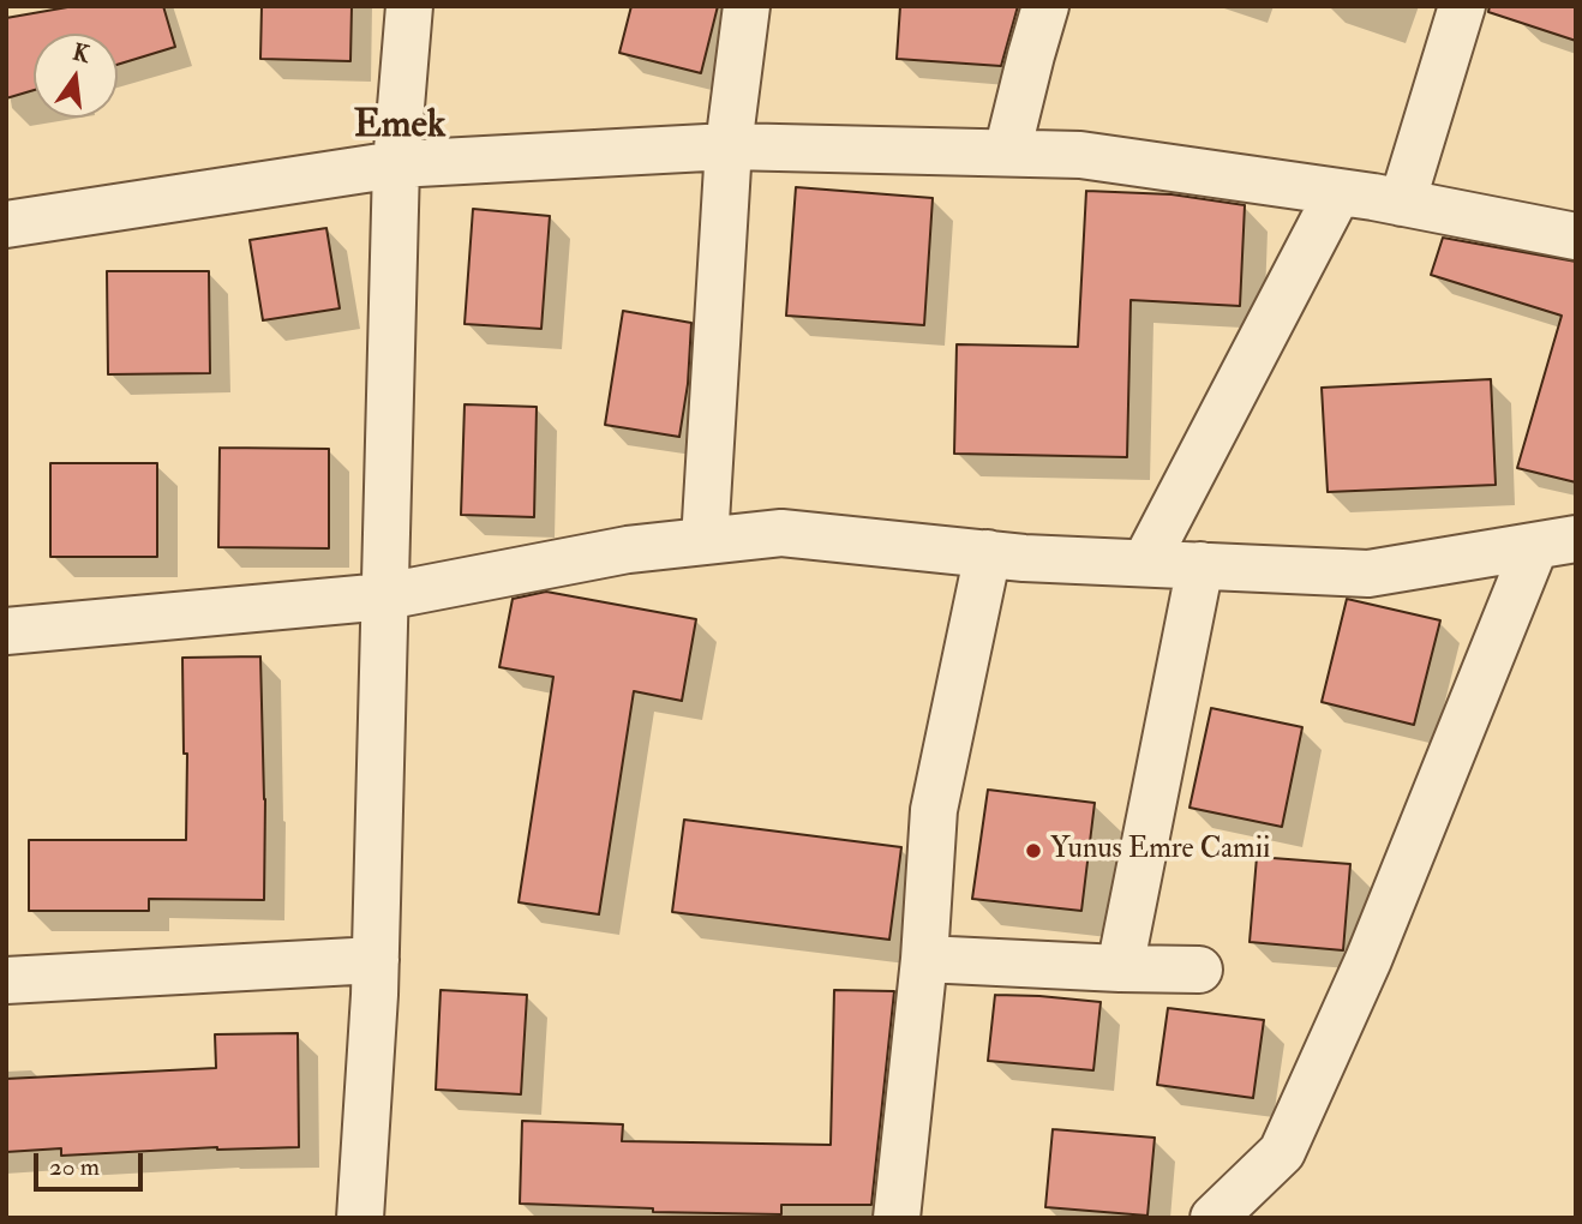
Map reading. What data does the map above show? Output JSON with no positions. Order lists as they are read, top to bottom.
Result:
{
  "districts": ["Emek"],
  "places": ["Yunus Emre Camii"],
  "scale_bar": "20 m",
  "north": "top"
}
